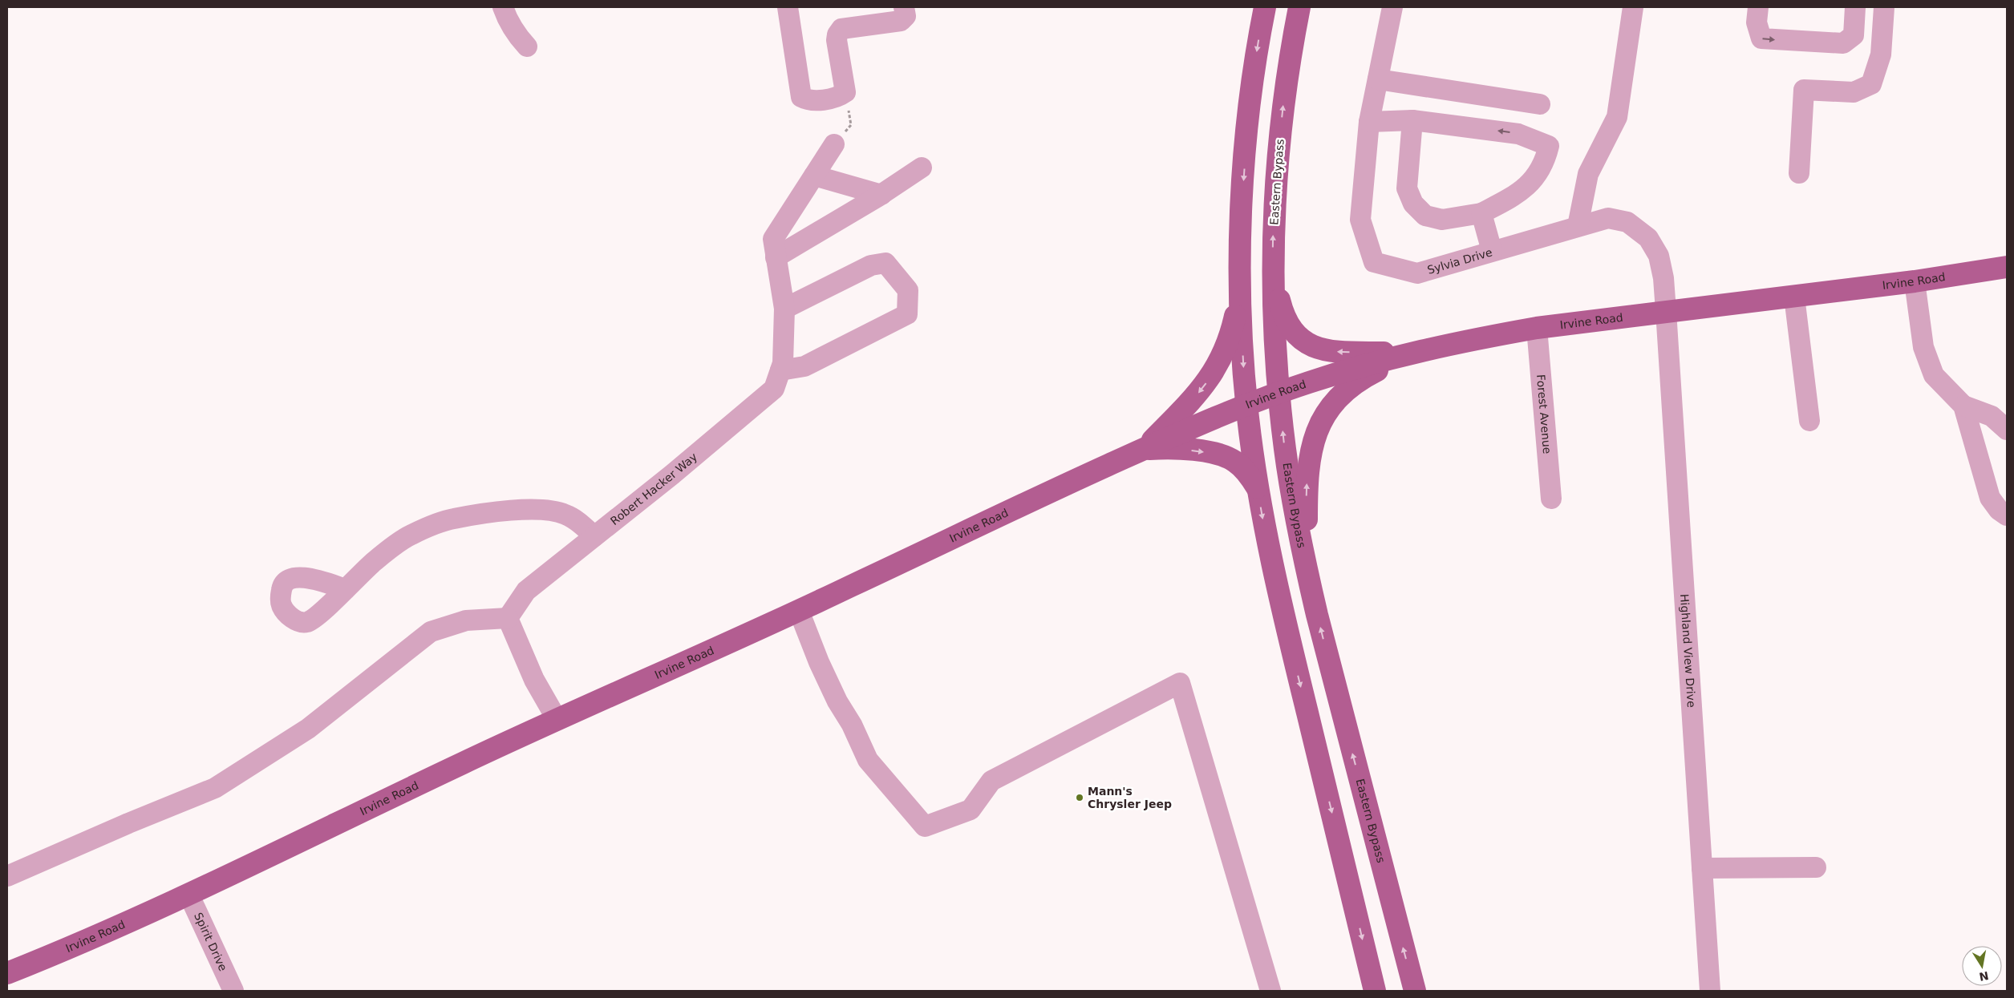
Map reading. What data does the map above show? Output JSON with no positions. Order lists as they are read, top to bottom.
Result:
{
  "streets": {
    "main road": ["Eastern Bypass", "Irvine Road"],
    "street": [
      "Sylvia Drive",
      "Forest Avenue",
      "Robert Hacker Way",
      "Highland View Drive",
      "Spirit Drive"
    ]
  },
  "crossings": [
    ["Eastern Bypass", "Irvine Road"],
    ["Sylvia Drive", "Irvine Road"],
    ["Sylvia Drive", "Highland View Drive"],
    ["Irvine Road", "Forest Avenue"],
    ["Irvine Road", "Highland View Drive"],
    ["Irvine Road", "Spirit Drive"]
  ],
  "places": ["Mann's Chrysler Jeep"],
  "north": "bottom"
}
